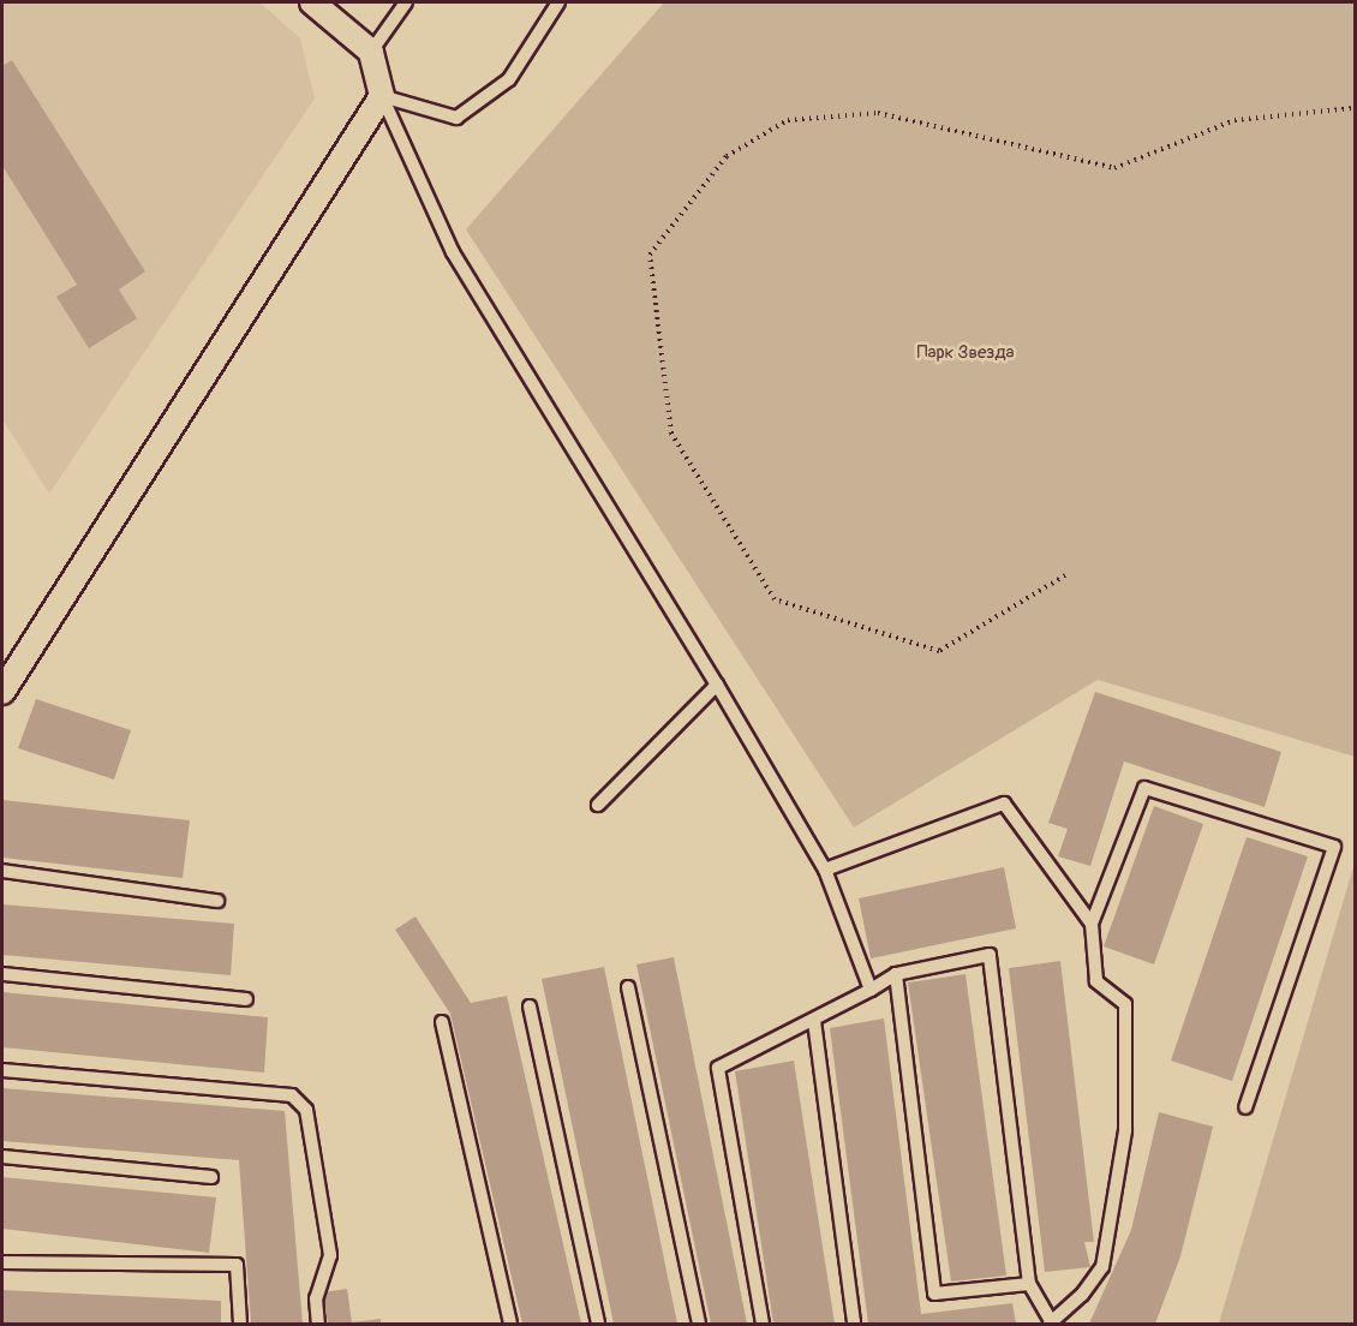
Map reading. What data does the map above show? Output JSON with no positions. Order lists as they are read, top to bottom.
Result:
{
  "parks": ["Парк Звезда"]
}
